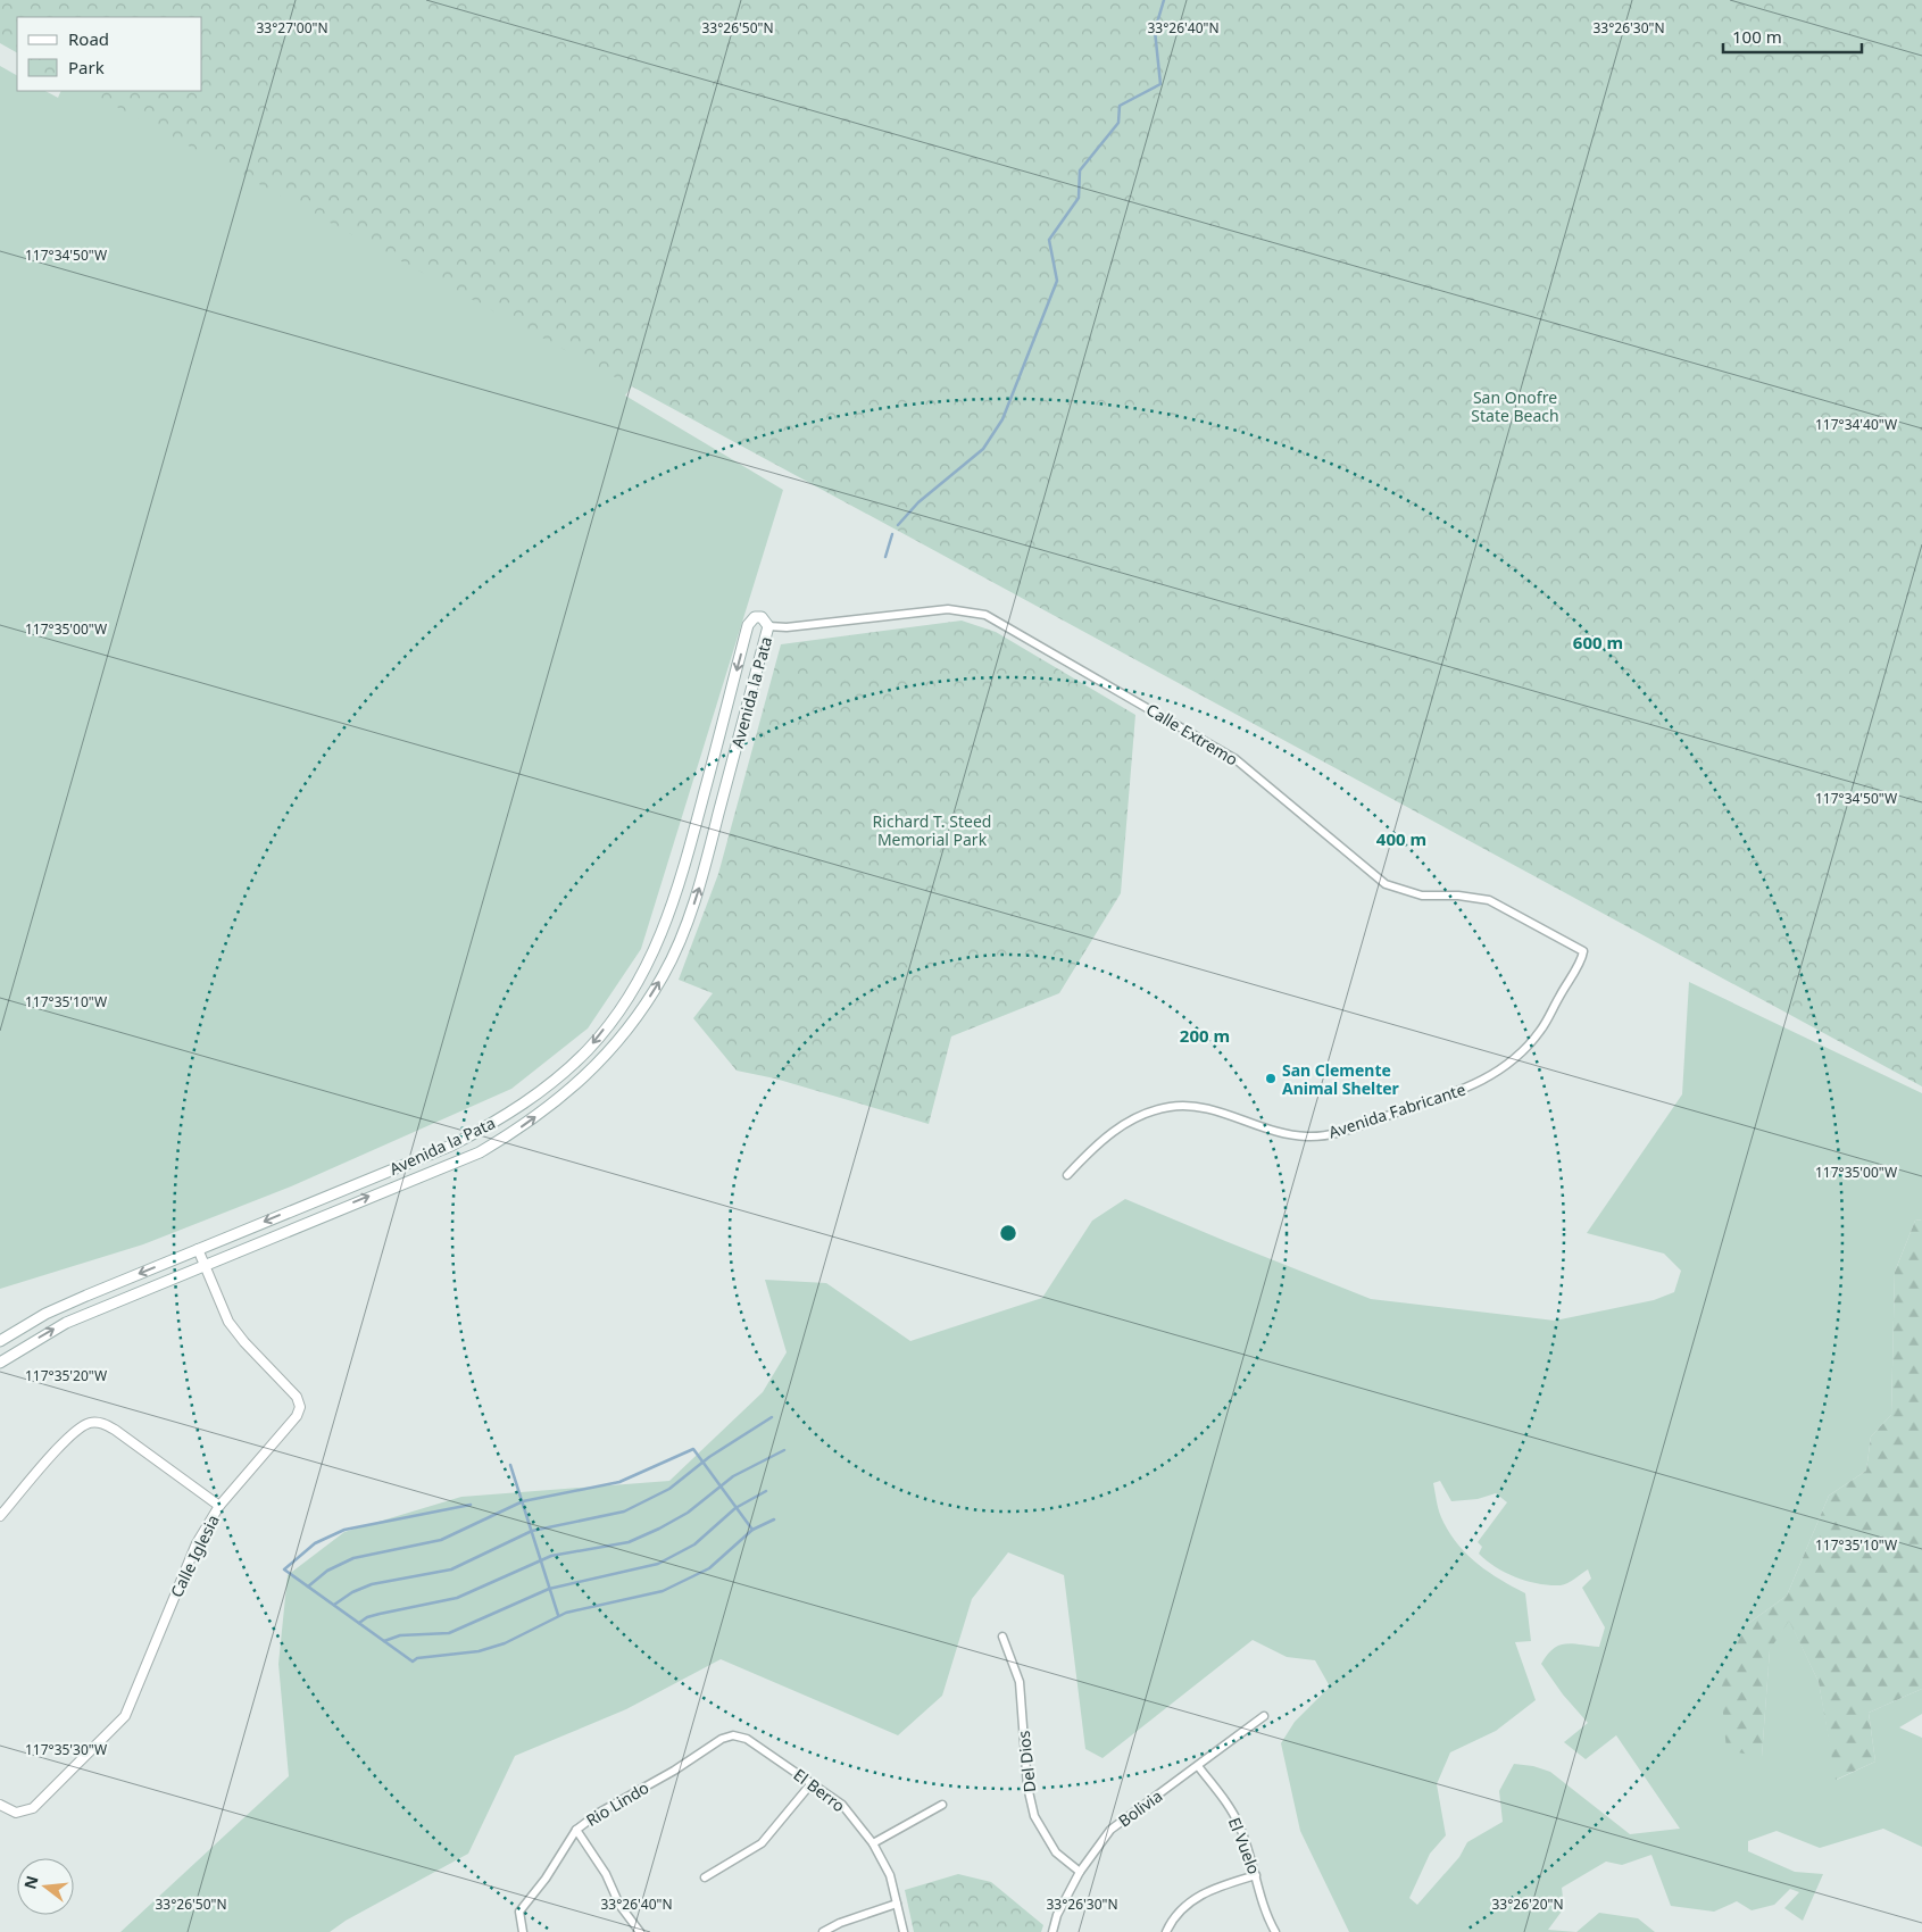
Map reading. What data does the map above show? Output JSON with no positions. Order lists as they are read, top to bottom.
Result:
{
  "streets": {
    "main road": ["Avenida la Pata"],
    "street": [
      "Calle Extremo",
      "Avenida Fabricante",
      "Calle Iglesia",
      "Del Dios",
      "El Berro",
      "Rio Lindo",
      "Bolivia",
      "El Vuelo"
    ]
  },
  "crossings": [
    ["Avenida la Pata", "Calle Extremo"],
    ["Avenida la Pata", "Calle Iglesia"],
    ["Calle Extremo", "Avenida Fabricante"],
    ["Del Dios", "Bolivia"],
    ["El Berro", "Rio Lindo"],
    ["Bolivia", "El Vuelo"]
  ],
  "parks": ["San Onofre State Beach", "Richard T. Steed Memorial Park"],
  "places": ["San Clemente Animal Shelter"],
  "legend": ["Road", "Park"],
  "scale_bar": "100 m",
  "north": "left",
  "coordinates": [
    "33°27'00\"N",
    "33°26'50\"N",
    "33°26'40\"N",
    "33°26'30\"N",
    "117°34'50\"W",
    "117°34'40\"W",
    "117°35'00\"W",
    "117°35'10\"W",
    "117°35'20\"W",
    "117°35'30\"W",
    "33°26'20\"N"
  ],
  "rings": ["600 m", "400 m", "200 m"]
}
